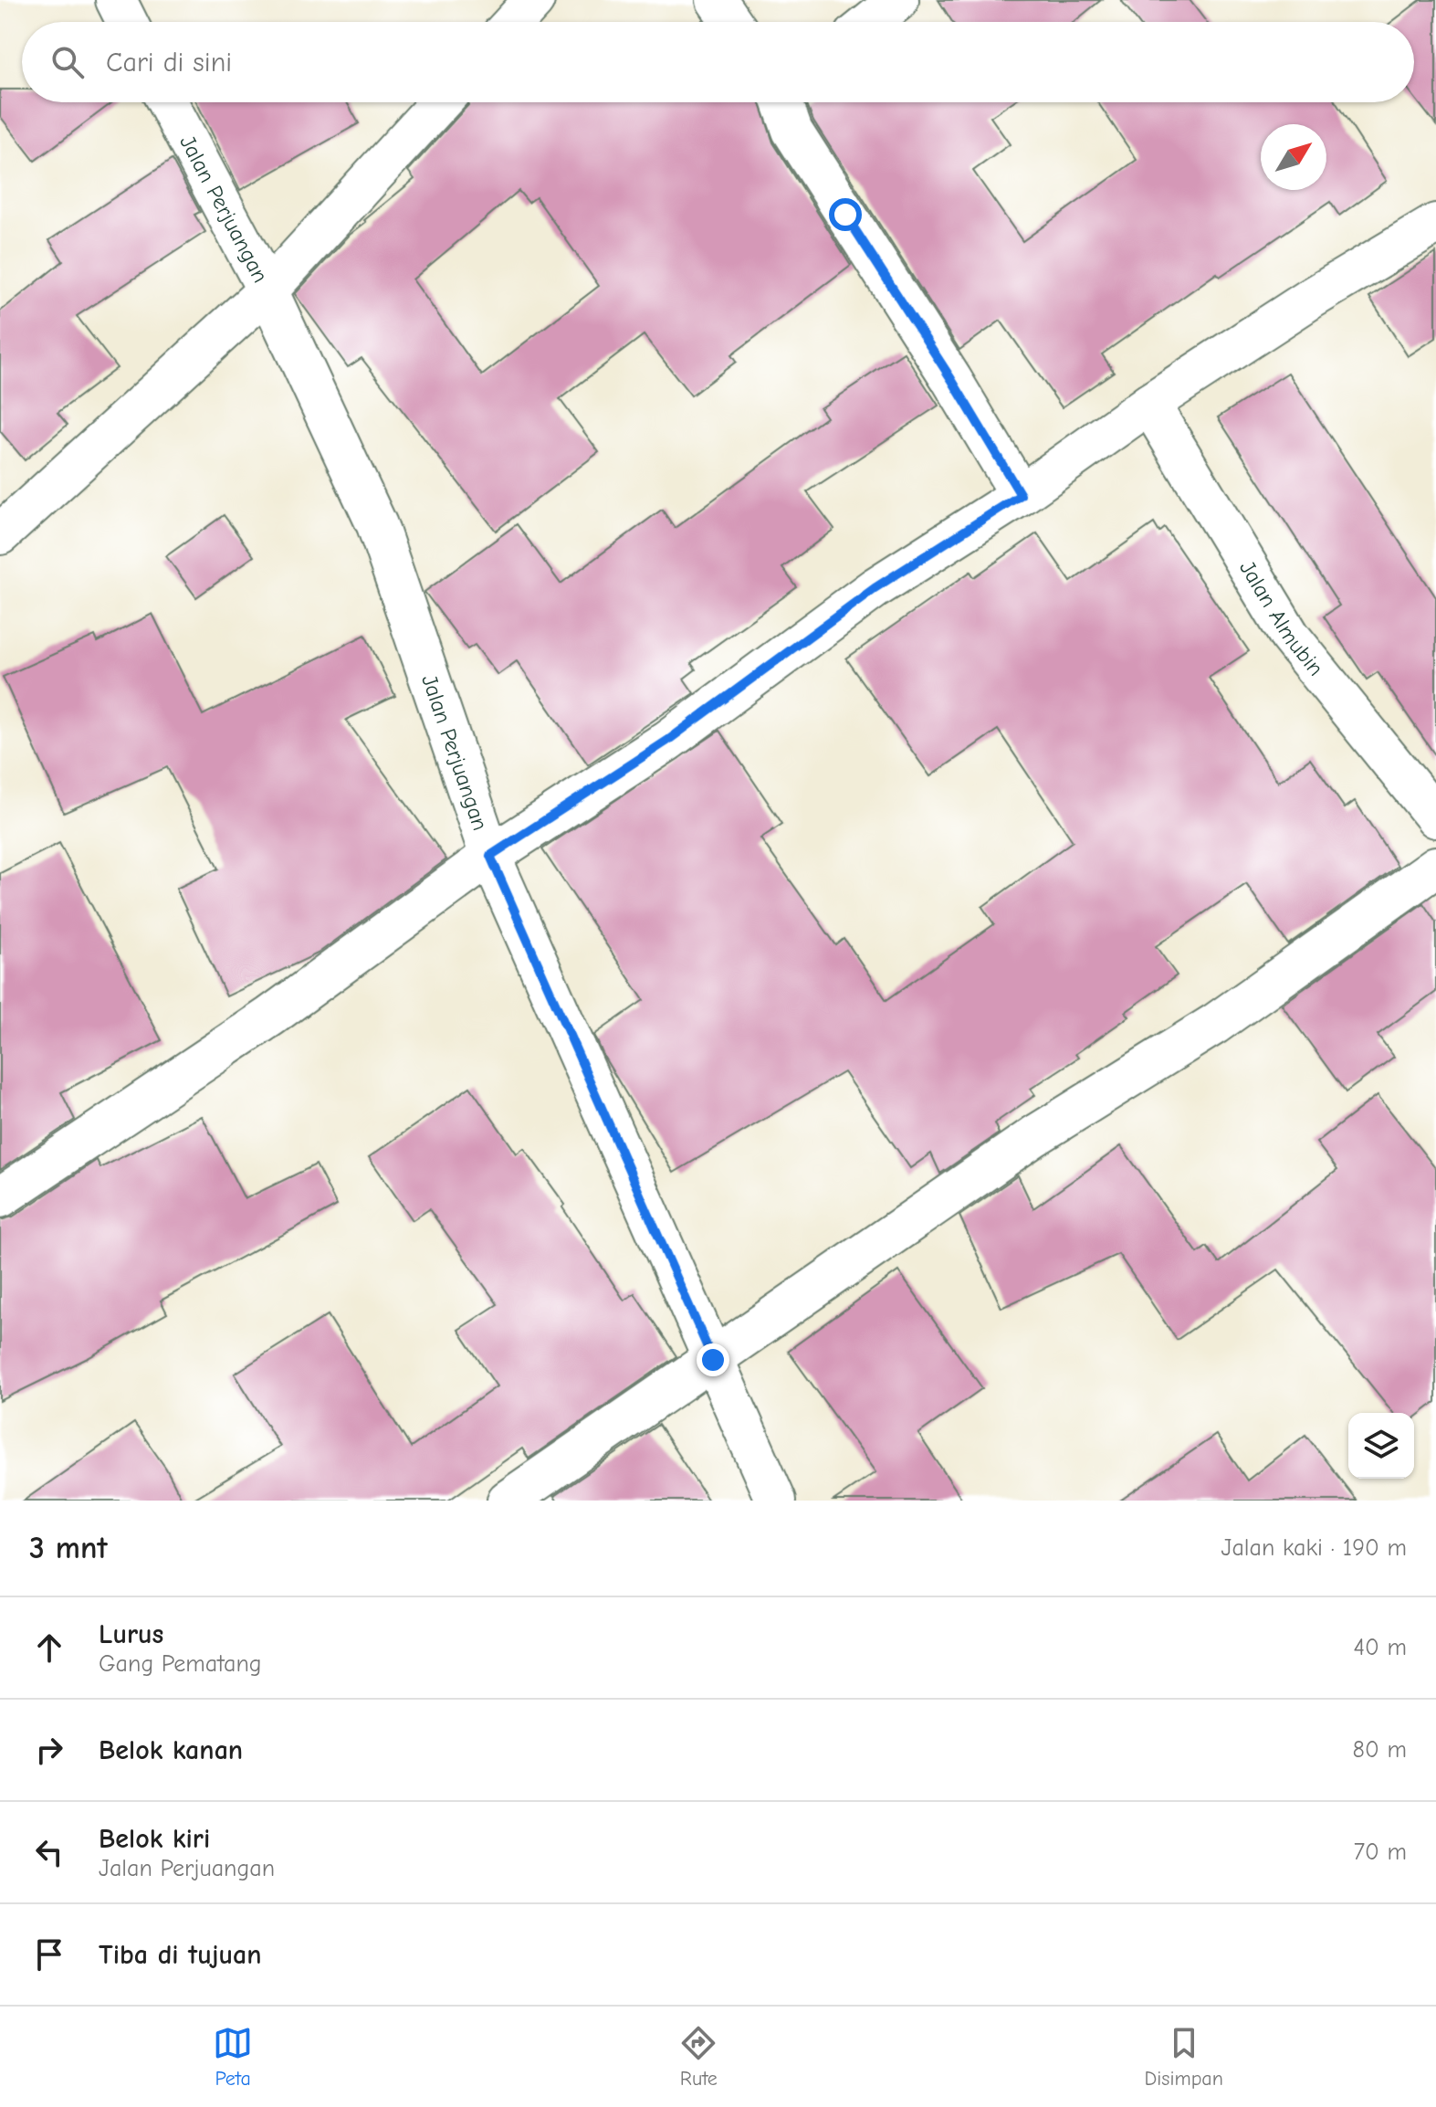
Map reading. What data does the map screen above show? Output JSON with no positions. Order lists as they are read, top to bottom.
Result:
{
  "streets": {
    "street": ["Jalan Perjuangan", "Jalan Almubin"]
  },
  "north": "top right",
  "page": {
    "search": "Cari di sini",
    "heading": ["3 mnt", "Jalan kaki · 190 m"],
    "list": [
      ["Lurus", "Gang Pematang", "40 m"],
      ["Belok kanan", "80 m"],
      ["Belok kiri", "Jalan Perjuangan", "70 m"],
      "Tiba di tujuan"
    ],
    "nav": ["Peta", "Rute", "Disimpan"]
  }
}
